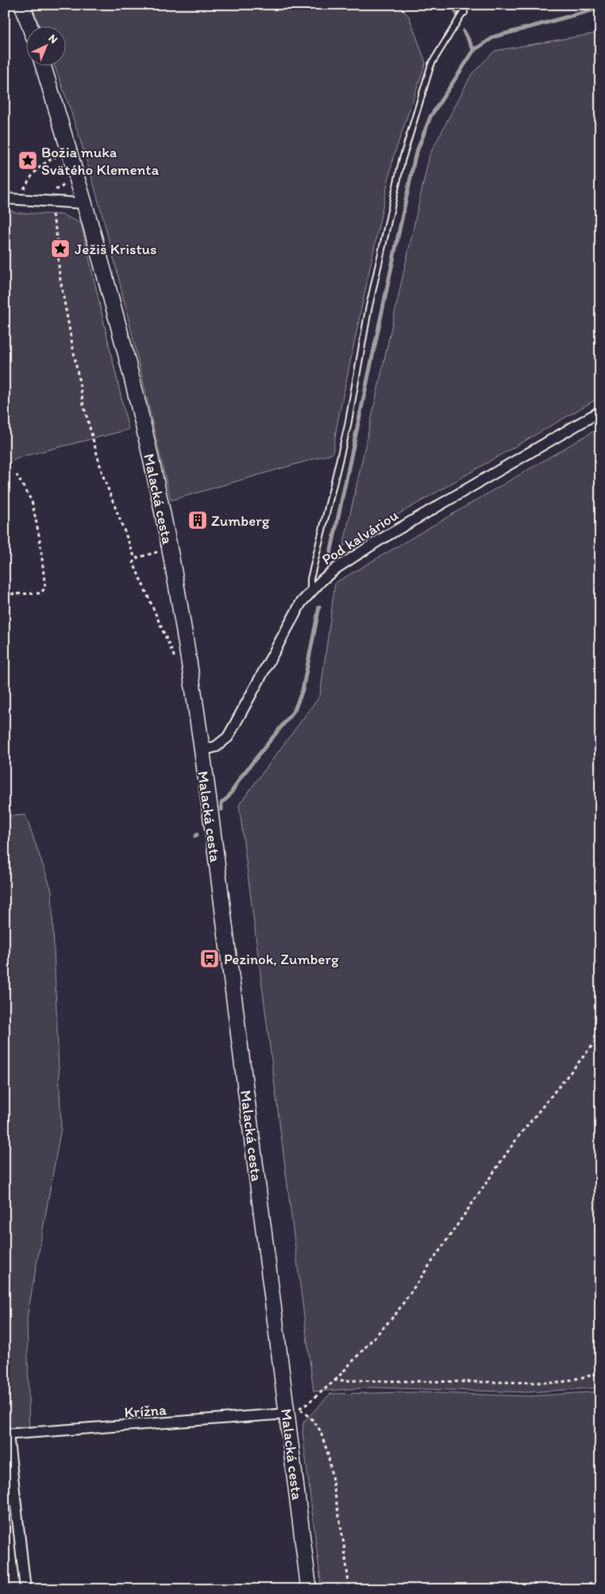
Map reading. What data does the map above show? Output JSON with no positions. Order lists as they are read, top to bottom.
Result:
{
  "streets": {
    "main road": ["Malacká cesta"],
    "street": ["Pod kalváriou", "Krížna"]
  },
  "crossings": [
    ["Malacká cesta", "Pod kalváriou"],
    ["Malacká cesta", "Krížna"]
  ],
  "places": {
    "place": ["Božia muka Svätého Klementa", "Ježiš Kristus"],
    "building": ["Zumberg"],
    "bus stop": ["Pezinok, Zumberg"]
  },
  "north": "top right"
}
